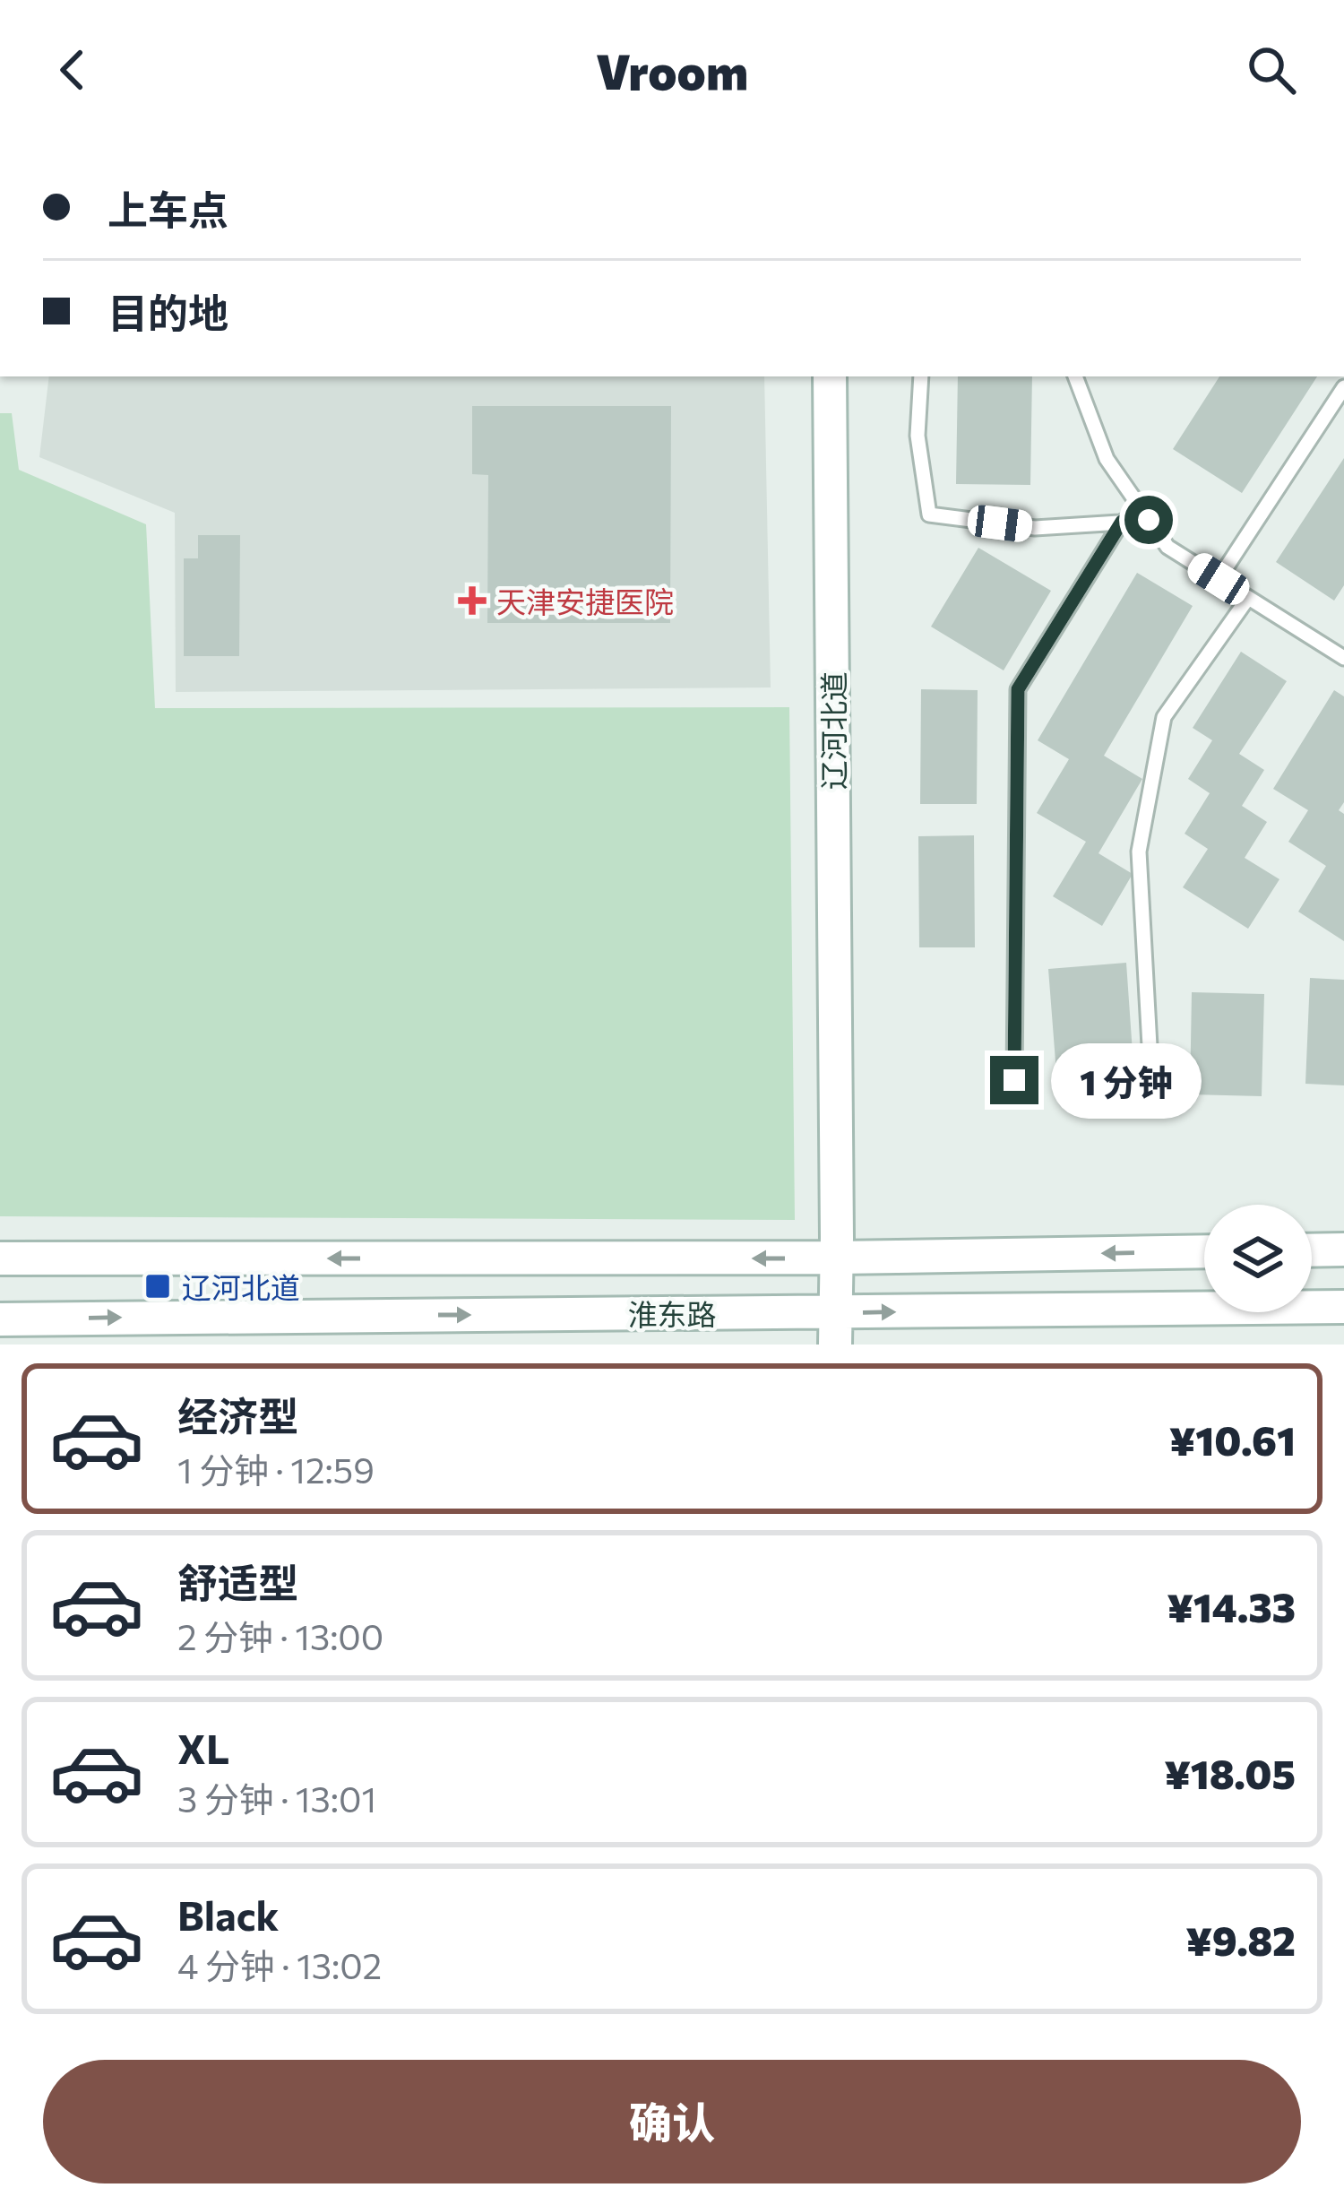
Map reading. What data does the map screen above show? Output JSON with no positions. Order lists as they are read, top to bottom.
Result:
{
  "streets": {
    "main road": ["辽河北道", "淮东路"]
  },
  "crossings": [
    ["辽河北道", "淮东路"]
  ],
  "places": {
    "health": ["天津安捷医院"],
    "transit": ["辽河北道"]
  },
  "page": {
    "header": "Vroom",
    "banner": ["上车点", "目的地"],
    "bubble": "1 分钟",
    "list": [
      {
        "name": "经济型",
        "note": "1 分钟 · 12:59",
        "value": "¥10.61"
      },
      {
        "name": "舒适型",
        "note": "2 分钟 · 13:00",
        "value": "¥14.33"
      },
      {
        "name": "XL",
        "note": "3 分钟 · 13:01",
        "value": "¥18.05"
      },
      {
        "name": "Black",
        "note": "4 分钟 · 13:02",
        "value": "¥9.82"
      }
    ],
    "buttons": "确认"
  }
}
